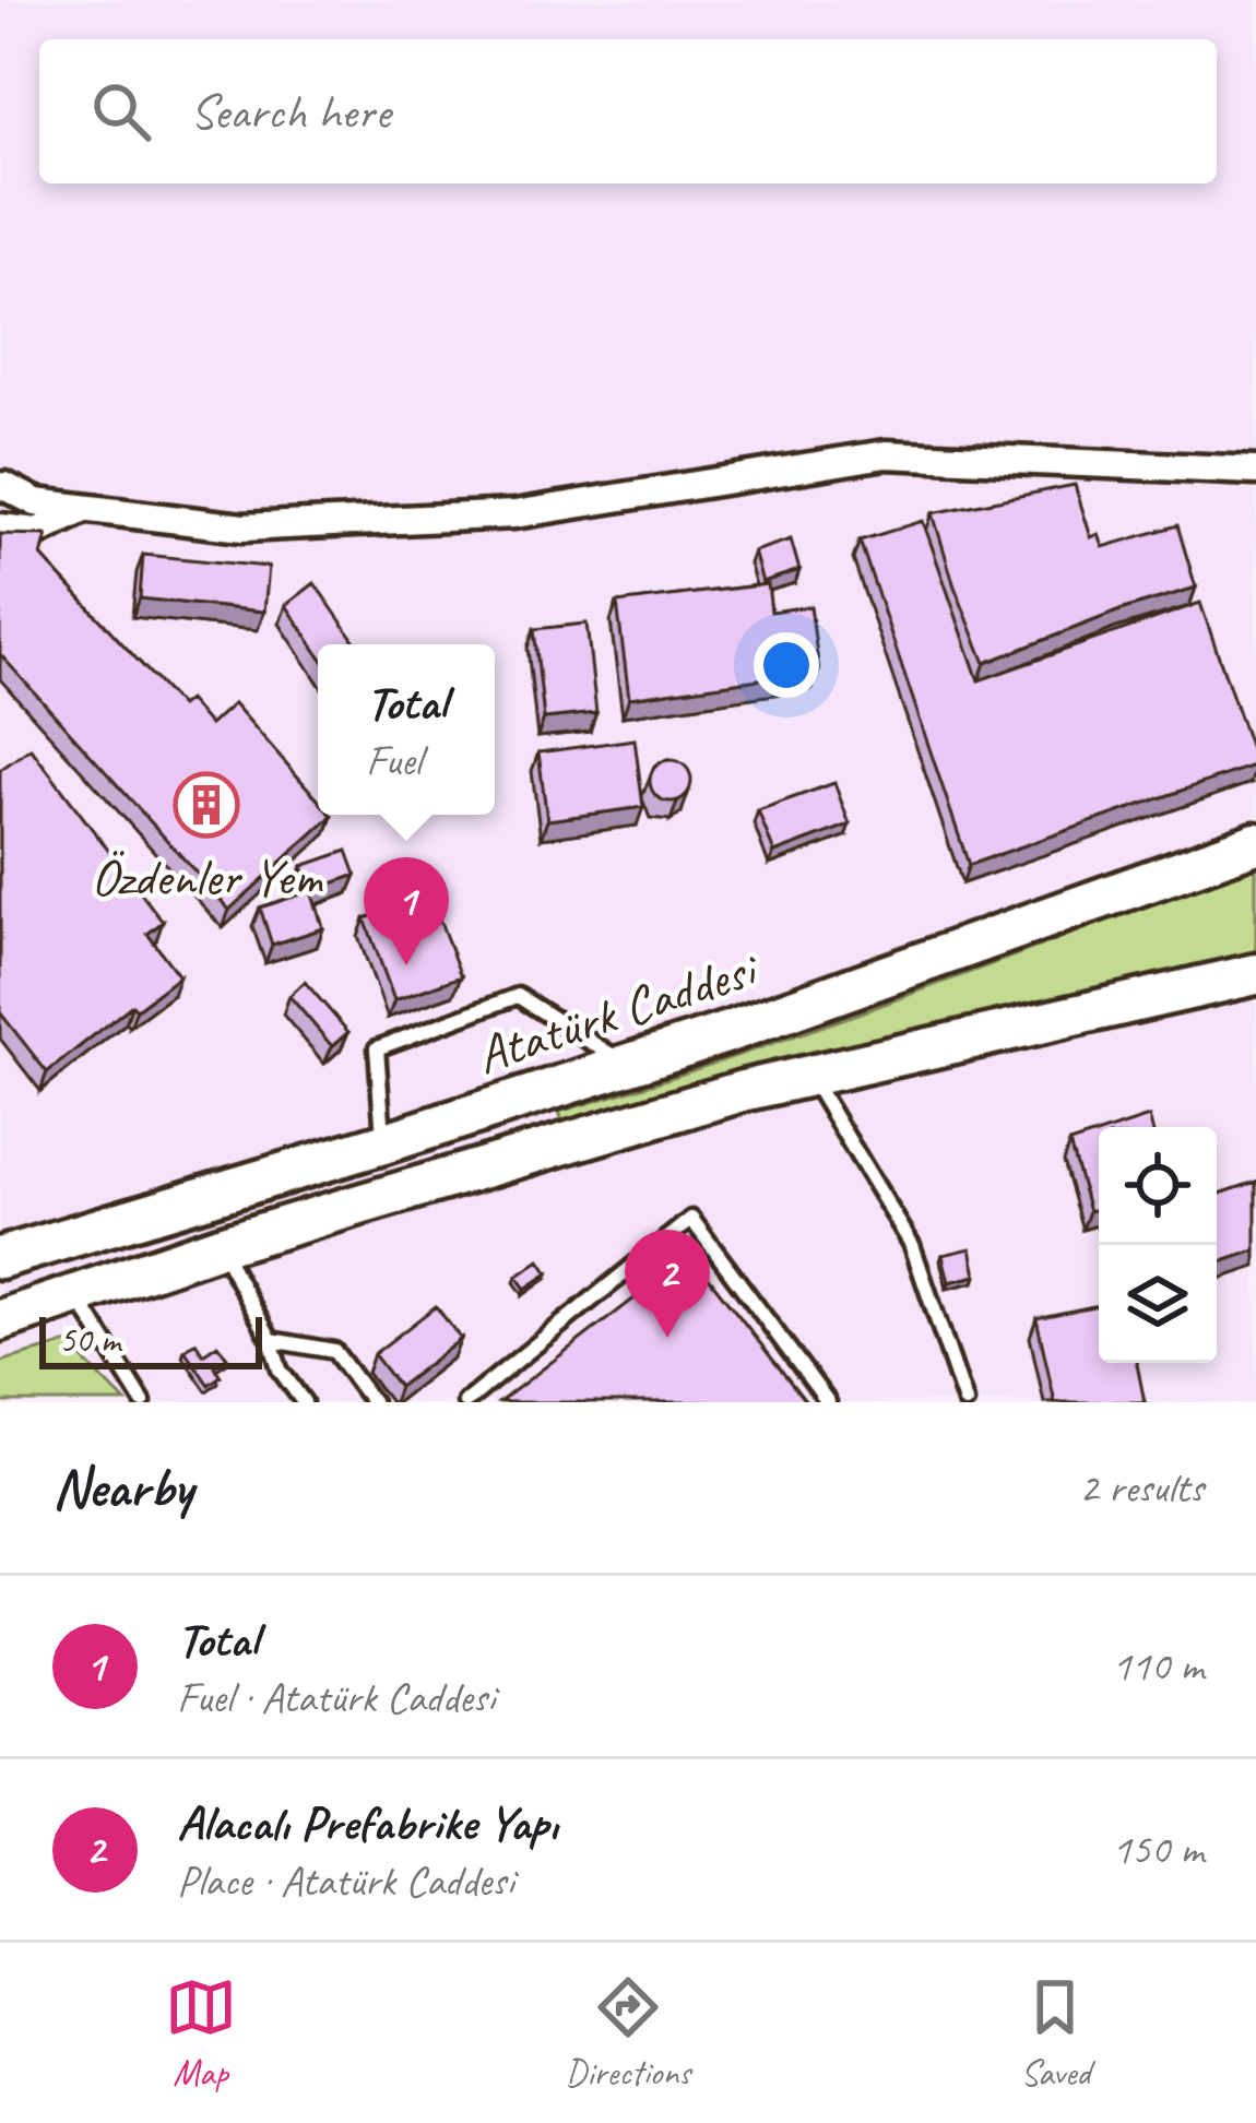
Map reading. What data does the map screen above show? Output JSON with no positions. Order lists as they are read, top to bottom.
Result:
{
  "streets": {
    "main road": ["Atatürk Caddesi"]
  },
  "places": {
    "building": ["Özdenler Yem"]
  },
  "scale_bar": "50 m",
  "page": {
    "search": "Search here",
    "popup": ["Total", "Fuel"],
    "pins": ["1", "2"],
    "scale": "50 m",
    "heading": ["Nearby", "2 results"],
    "list": [
      {
        "mark": "1",
        "name": "Total",
        "note": "Fuel · Atatürk Caddesi",
        "value": "110 m"
      },
      {
        "mark": "2",
        "name": "Alacalı Prefabrike Yapı",
        "note": "Place · Atatürk Caddesi",
        "value": "150 m"
      }
    ],
    "nav": ["Map", "Directions", "Saved"]
  }
}
